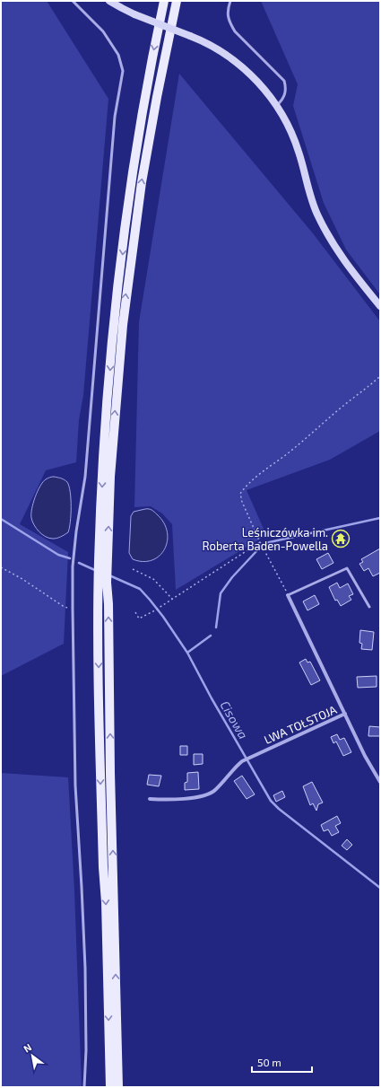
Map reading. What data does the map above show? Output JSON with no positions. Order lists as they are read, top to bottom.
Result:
{
  "streets": {
    "street": ["LWA TOŁSTOJA"]
  },
  "water": ["Cisowa"],
  "places": {
    "temple": ["Leśniczówka im. Roberta Baden-Powella"]
  },
  "scale_bar": "50 m",
  "north": "top left"
}
